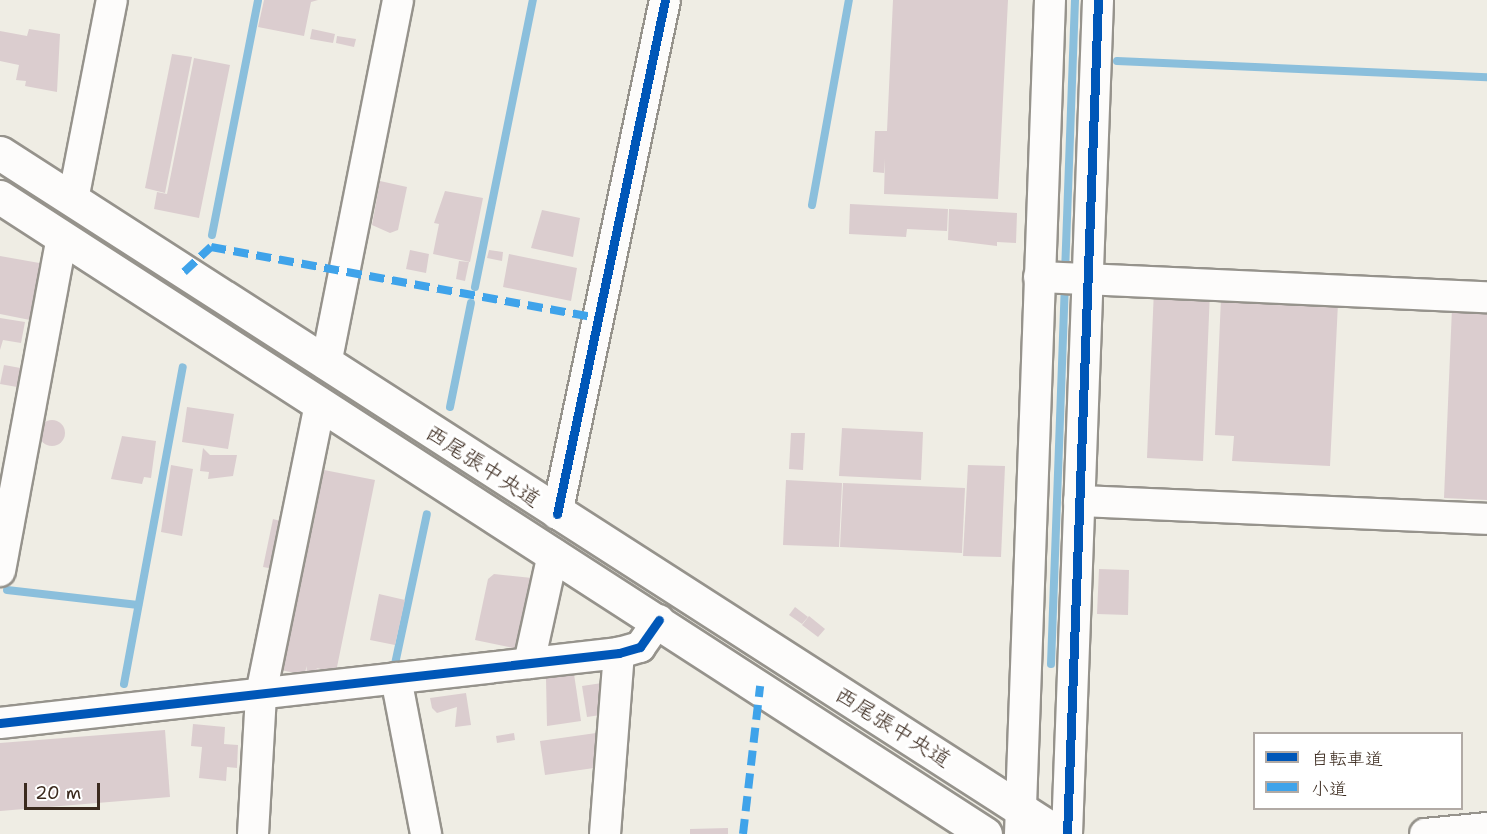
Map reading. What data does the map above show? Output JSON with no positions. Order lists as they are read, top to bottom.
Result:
{
  "streets": {
    "main road": ["西尾張中央道"]
  },
  "legend": ["自転車道", "小道"],
  "scale_bar": "20 m"
}
